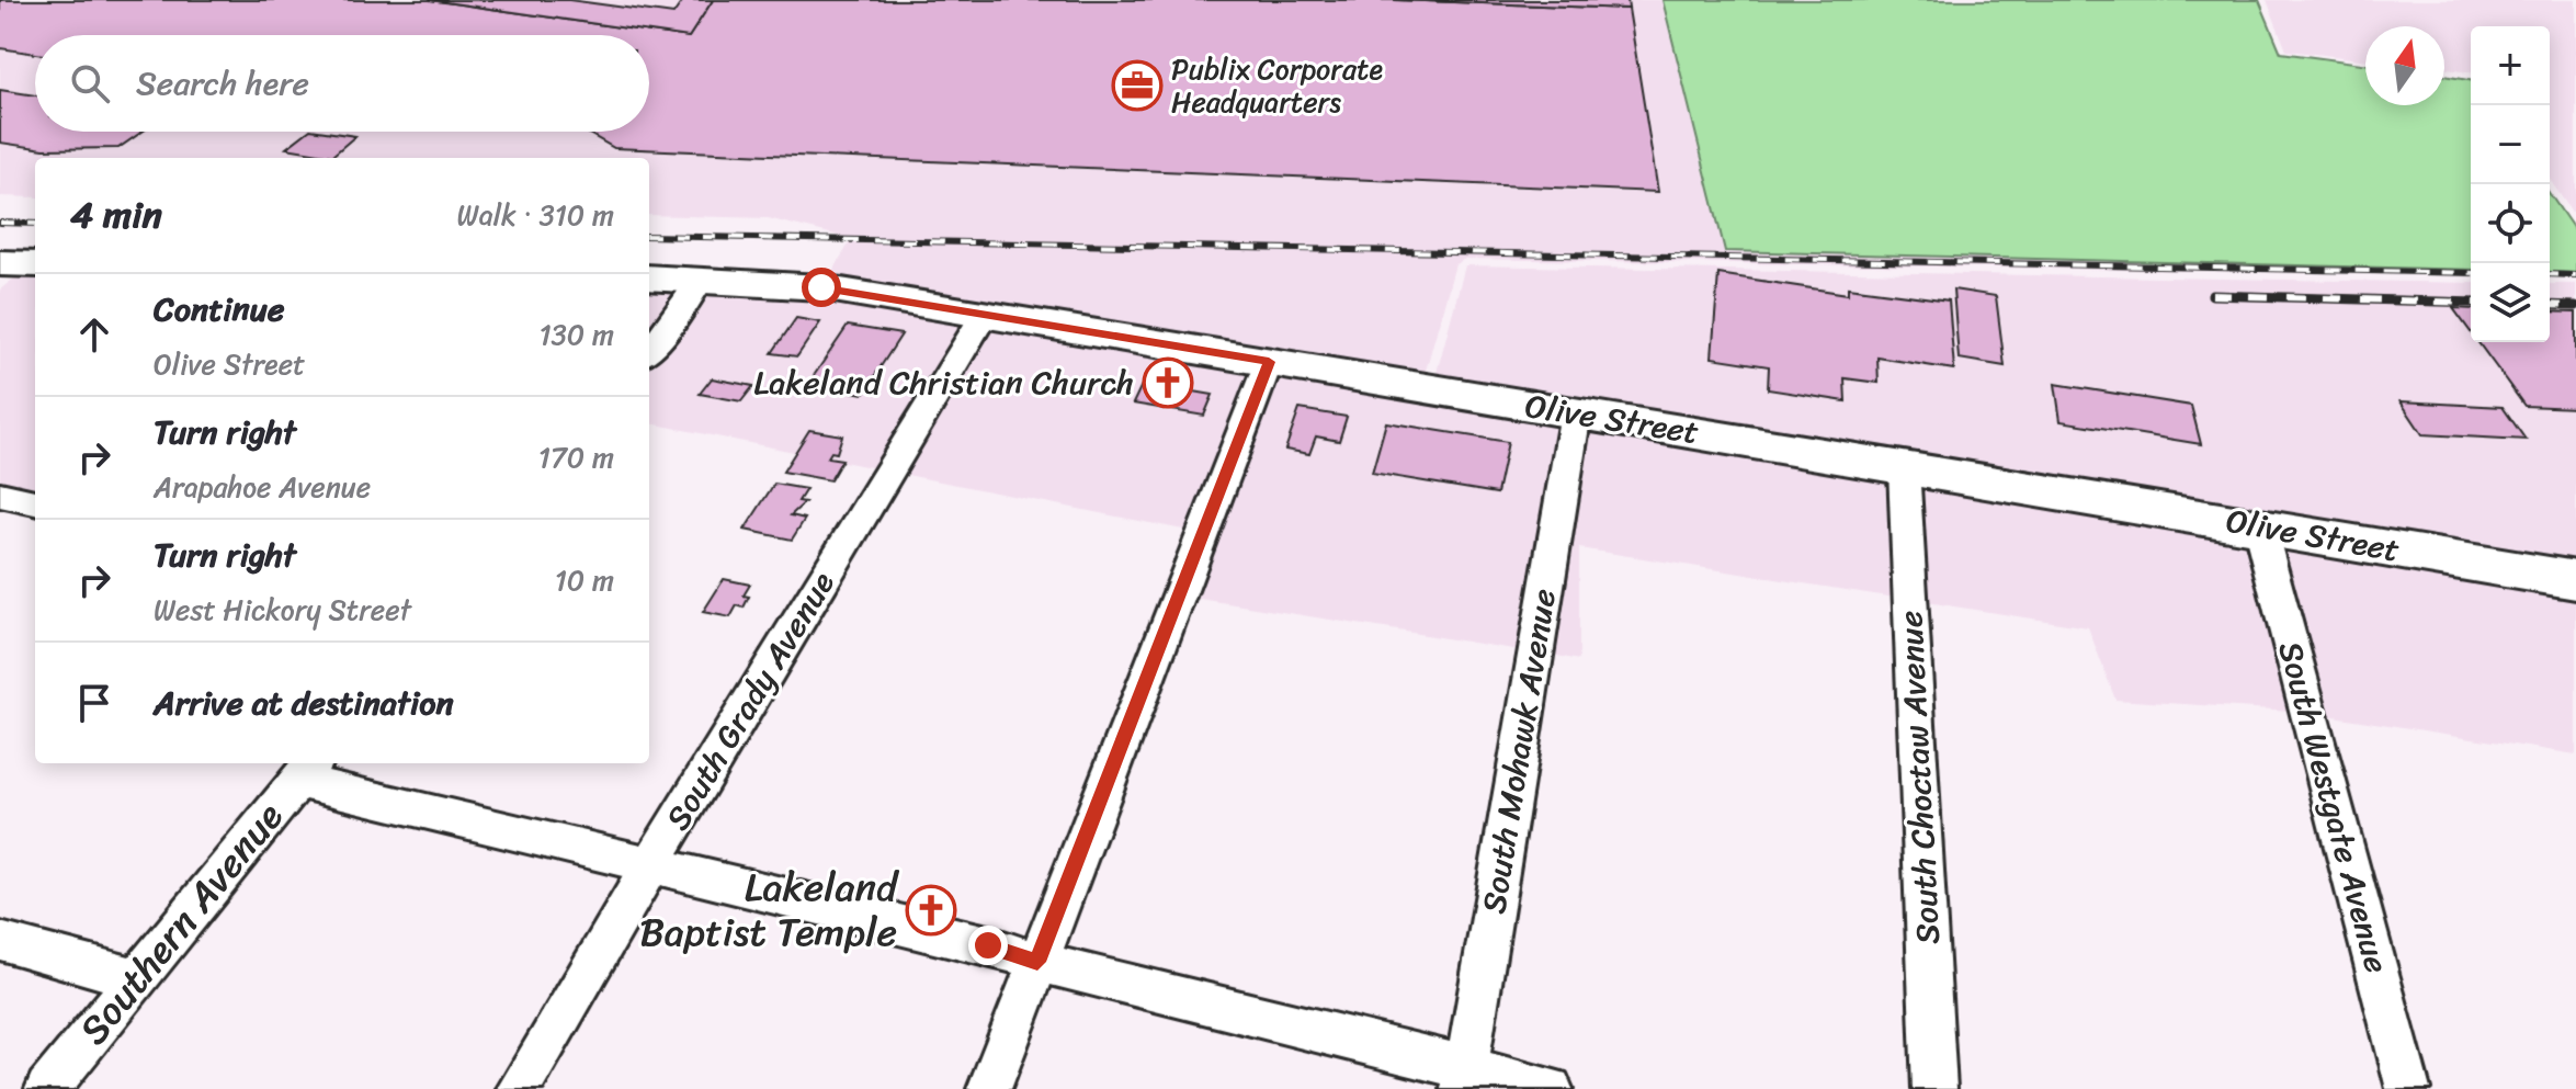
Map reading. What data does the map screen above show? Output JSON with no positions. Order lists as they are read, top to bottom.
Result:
{
  "streets": {
    "main road": ["Olive Street"],
    "street": [
      "South Grady Avenue",
      "South Mohawk Avenue",
      "South Choctaw Avenue",
      "South Westgate Avenue",
      "Southern Avenue"
    ]
  },
  "crossings": [
    ["Olive Street", "South Grady Avenue"],
    ["Olive Street", "South Mohawk Avenue"],
    ["Olive Street", "South Choctaw Avenue"],
    ["Olive Street", "South Westgate Avenue"]
  ],
  "places": {
    "office": ["Publix Corporate Headquarters"],
    "church": ["Lakeland Christian Church", "Lakeland Baptist Temple"]
  },
  "north": "top",
  "page": {
    "map_buttons": ["+", "−"],
    "search": "Search here",
    "heading": ["4 min", "Walk · 310 m"],
    "list": [
      ["Continue", "Olive Street", "130 m"],
      ["Turn right", "Arapahoe Avenue", "170 m"],
      ["Turn right", "West Hickory Street", "10 m"],
      "Arrive at destination"
    ]
  }
}
